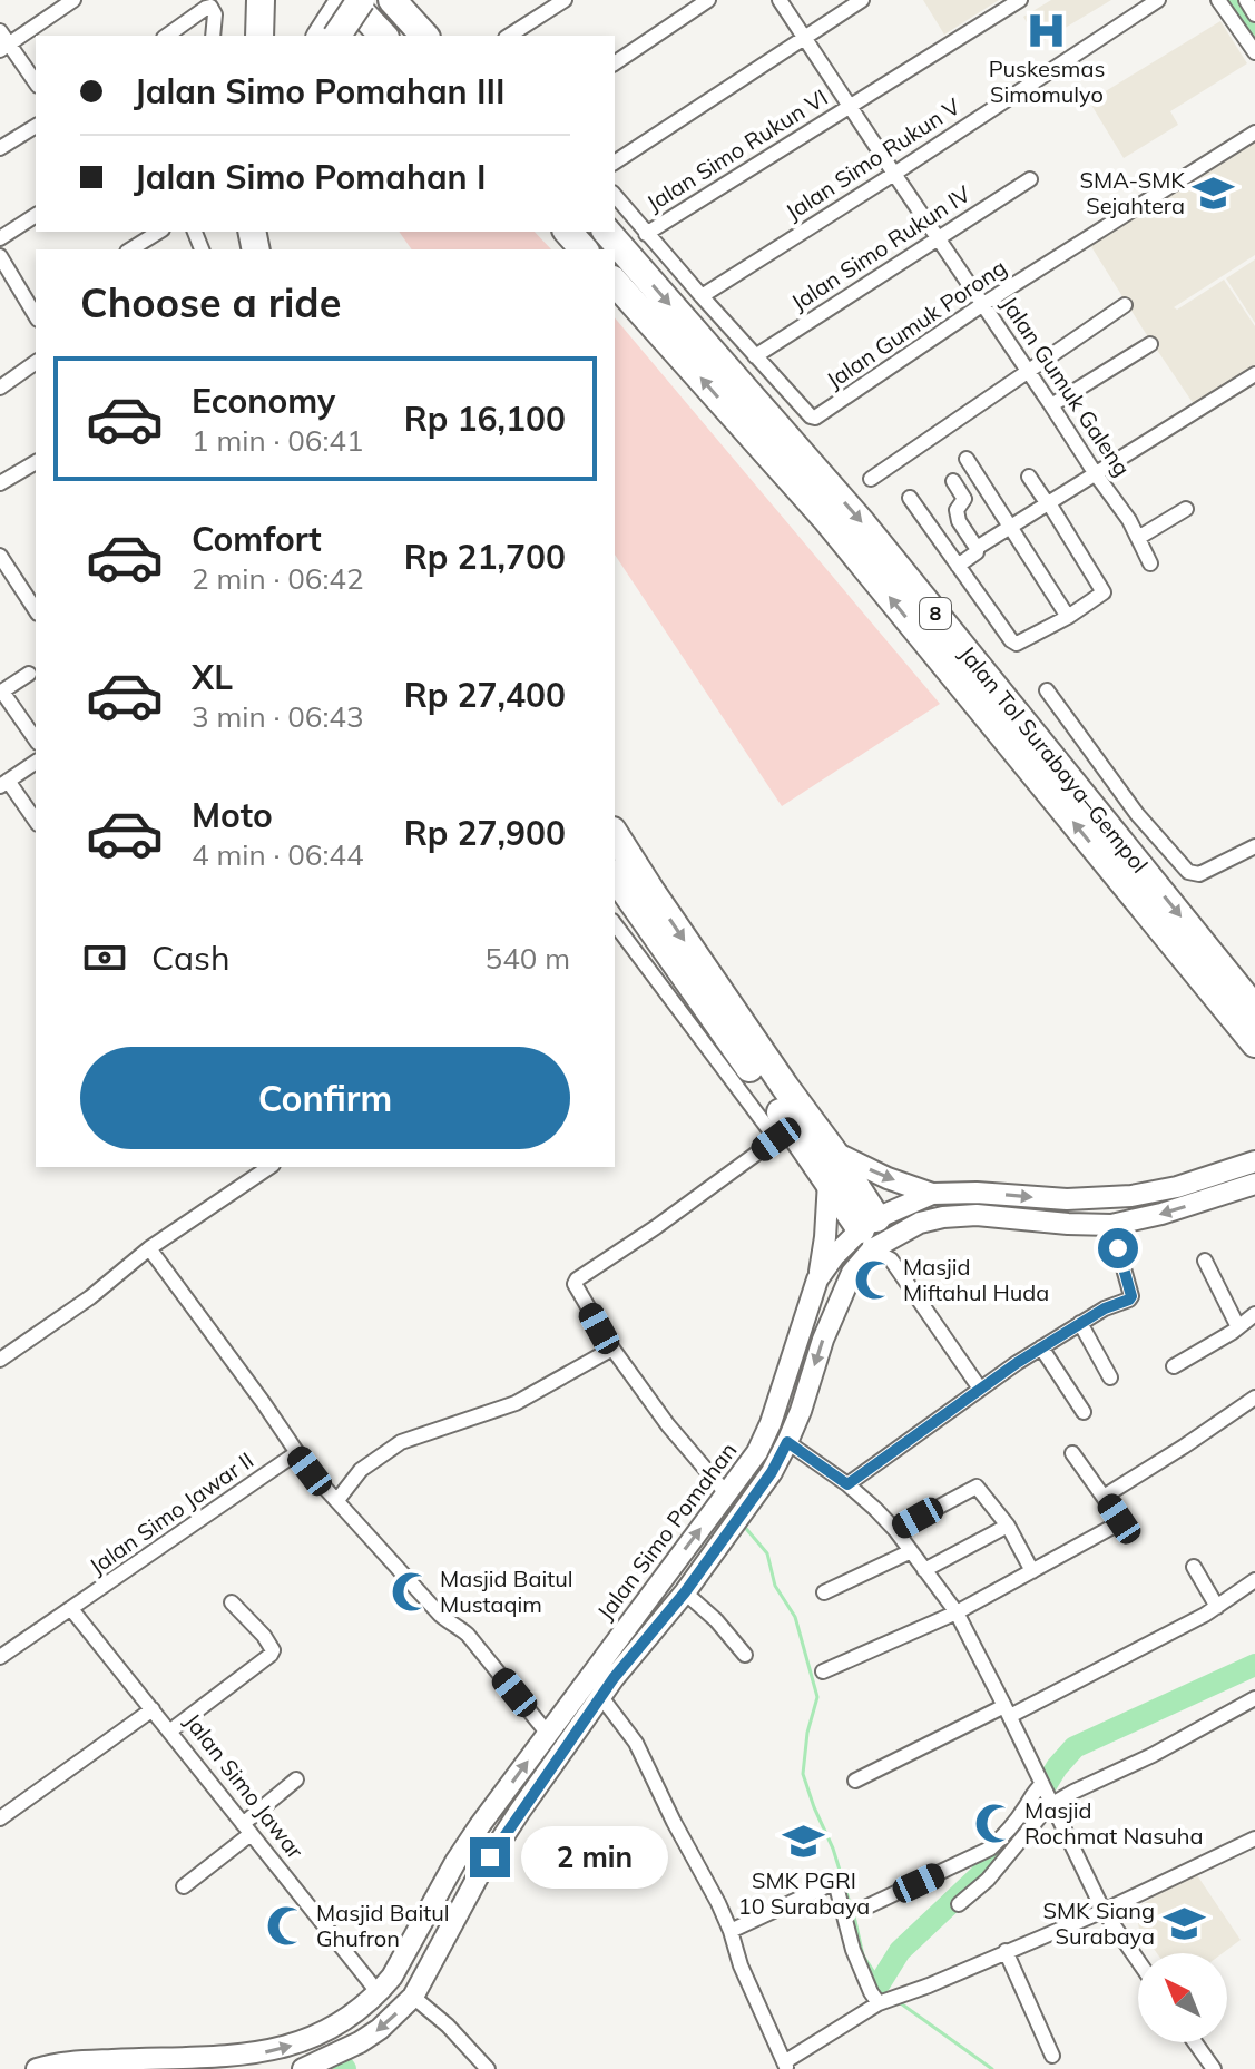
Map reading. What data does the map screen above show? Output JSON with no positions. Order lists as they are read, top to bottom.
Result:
{
  "streets": {
    "highway": ["8", "Jalan Tol Surabaya–Gempol"],
    "main road": ["Jalan Simo Pomahan"],
    "street": [
      "Jalan Simo Rukun VI",
      "Jalan Simo Rukun V",
      "Jalan Simo Rukun IV",
      "Jalan Gumuk Porong",
      "Jalan Gumuk Galeng",
      "Jalan Simo Jawar II",
      "Jalan Simo Jawar"
    ]
  },
  "crossings": [
    ["Jalan Simo Rukun VI", "Jalan Gumuk Porong"],
    ["Jalan Simo Rukun VI", "Jalan Gumuk Galeng"],
    ["Jalan Simo Rukun V", "Jalan Gumuk Porong"],
    ["Jalan Simo Rukun V", "Jalan Gumuk Galeng"],
    ["Jalan Simo Rukun IV", "Jalan Gumuk Porong"],
    ["Jalan Simo Rukun IV", "Jalan Gumuk Galeng"],
    ["Jalan Gumuk Porong", "Jalan Gumuk Galeng"],
    ["Jalan Simo Jawar II", "Jalan Simo Jawar"]
  ],
  "places": {
    "hospital": ["Puskesmas Simomulyo"],
    "school or university": ["SMA-SMK Sejahtera", "SMK PGRI 10 Surabaya", "SMK Siang Surabaya"],
    "mosque": [
      "Masjid Miftahul Huda",
      "Masjid Baitul Mustaqim",
      "Masjid Rochmat Nasuha",
      "Masjid Baitul Ghufron"
    ]
  },
  "north": "top left",
  "page": {
    "banner": ["Jalan Simo Pomahan III", "Jalan Simo Pomahan I"],
    "heading": "Choose a ride",
    "list": [
      {
        "name": "Economy",
        "note": "1 min · 06:41",
        "value": "Rp 16,100"
      },
      {
        "name": "Comfort",
        "note": "2 min · 06:42",
        "value": "Rp 21,700"
      },
      {
        "name": "XL",
        "note": "3 min · 06:43",
        "value": "Rp 27,400"
      },
      {
        "name": "Moto",
        "note": "4 min · 06:44",
        "value": "Rp 27,900"
      }
    ],
    "pay": ["Cash", "540 m"],
    "buttons": "Confirm",
    "bubble": "2 min"
  }
}
